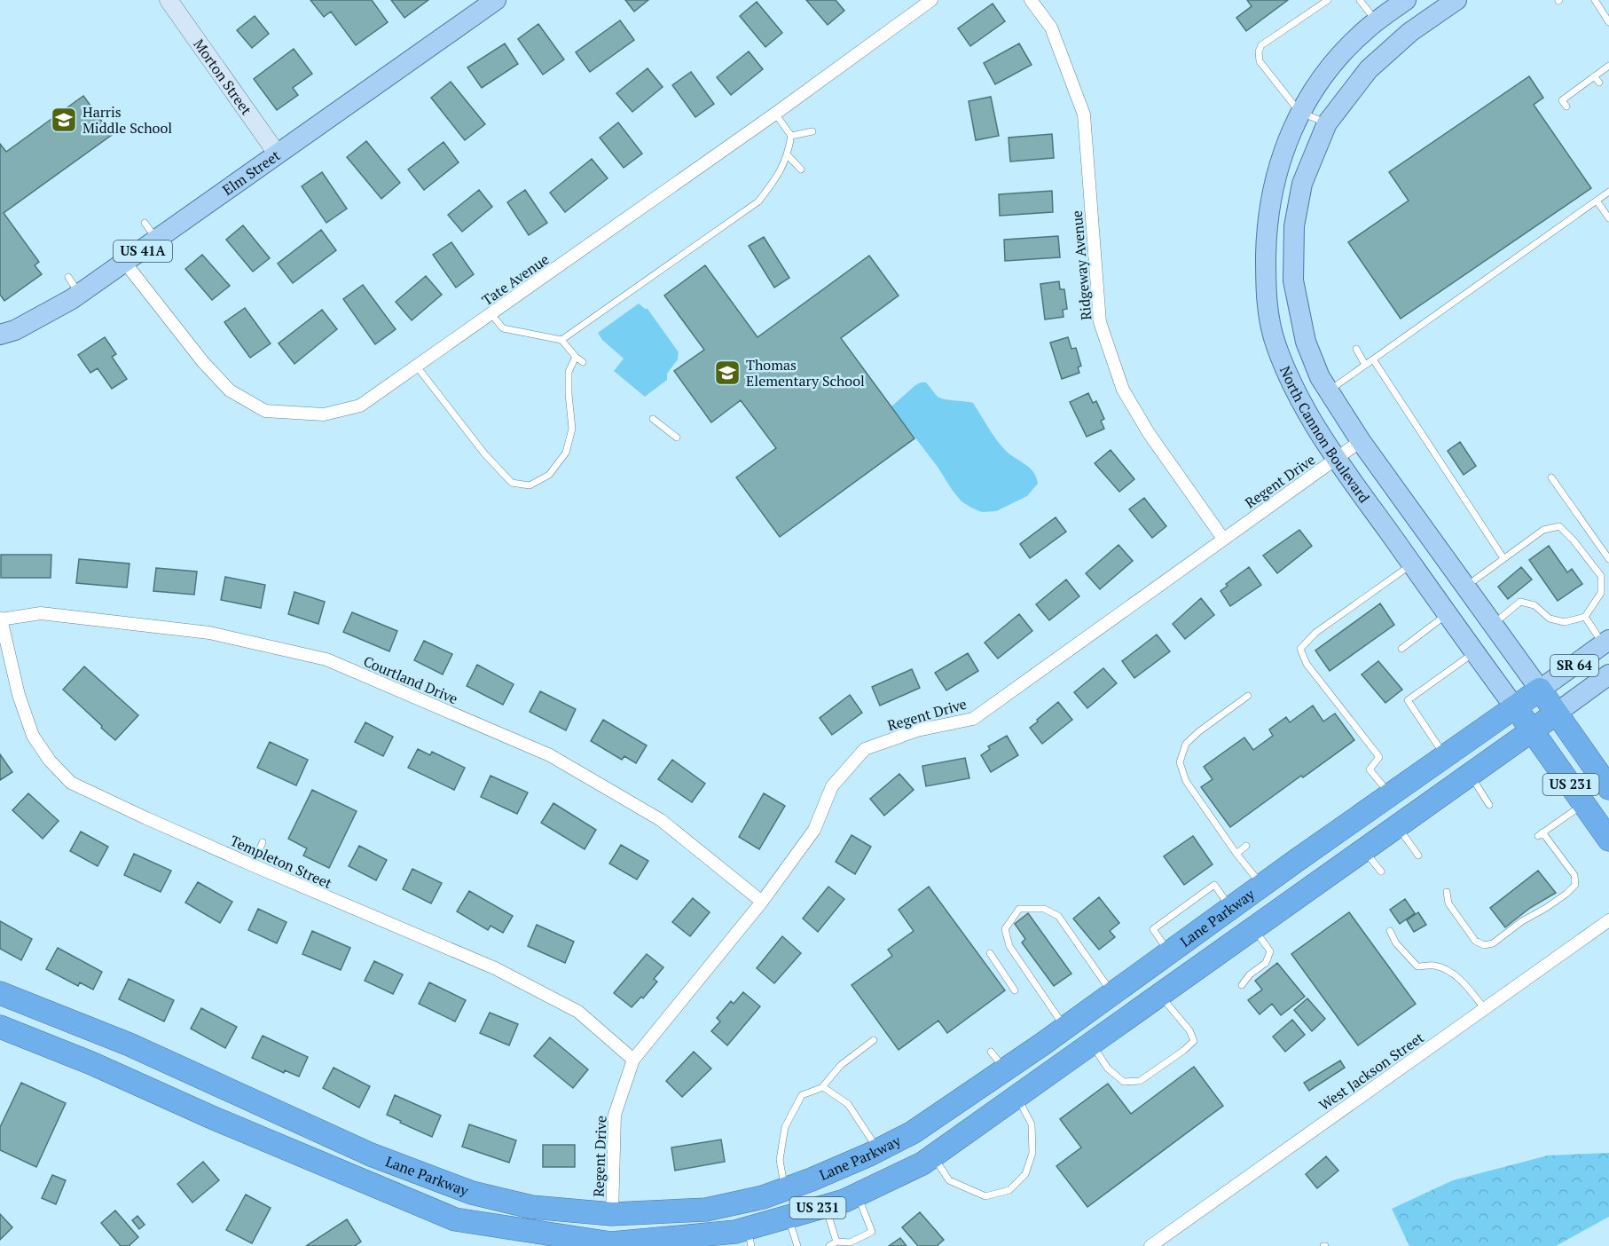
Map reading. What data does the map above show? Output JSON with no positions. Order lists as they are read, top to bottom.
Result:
{
  "streets": {
    "highway": ["North Cannon Boulevard", "US 231", "Lane Parkway"],
    "main road": ["Elm Street", "US 41A", "SR 64"],
    "street": [
      "Morton Street",
      "Ridgeway Avenue",
      "Tate Avenue",
      "Regent Drive",
      "Courtland Drive",
      "Templeton Street",
      "West Jackson Street"
    ]
  },
  "crossings": [
    ["Morton Street", "Elm Street"],
    ["Elm Street", "Tate Avenue"],
    ["Ridgeway Avenue", "Regent Drive"],
    ["North Cannon Boulevard", "Regent Drive"],
    ["North Cannon Boulevard", "Lane Parkway"],
    ["Regent Drive", "Courtland Drive"],
    ["Regent Drive", "Templeton Street"],
    ["Regent Drive", "Lane Parkway"],
    ["Courtland Drive", "Templeton Street"]
  ],
  "places": {
    "school or university": ["Harris Middle School", "Thomas Elementary School"]
  }
}
